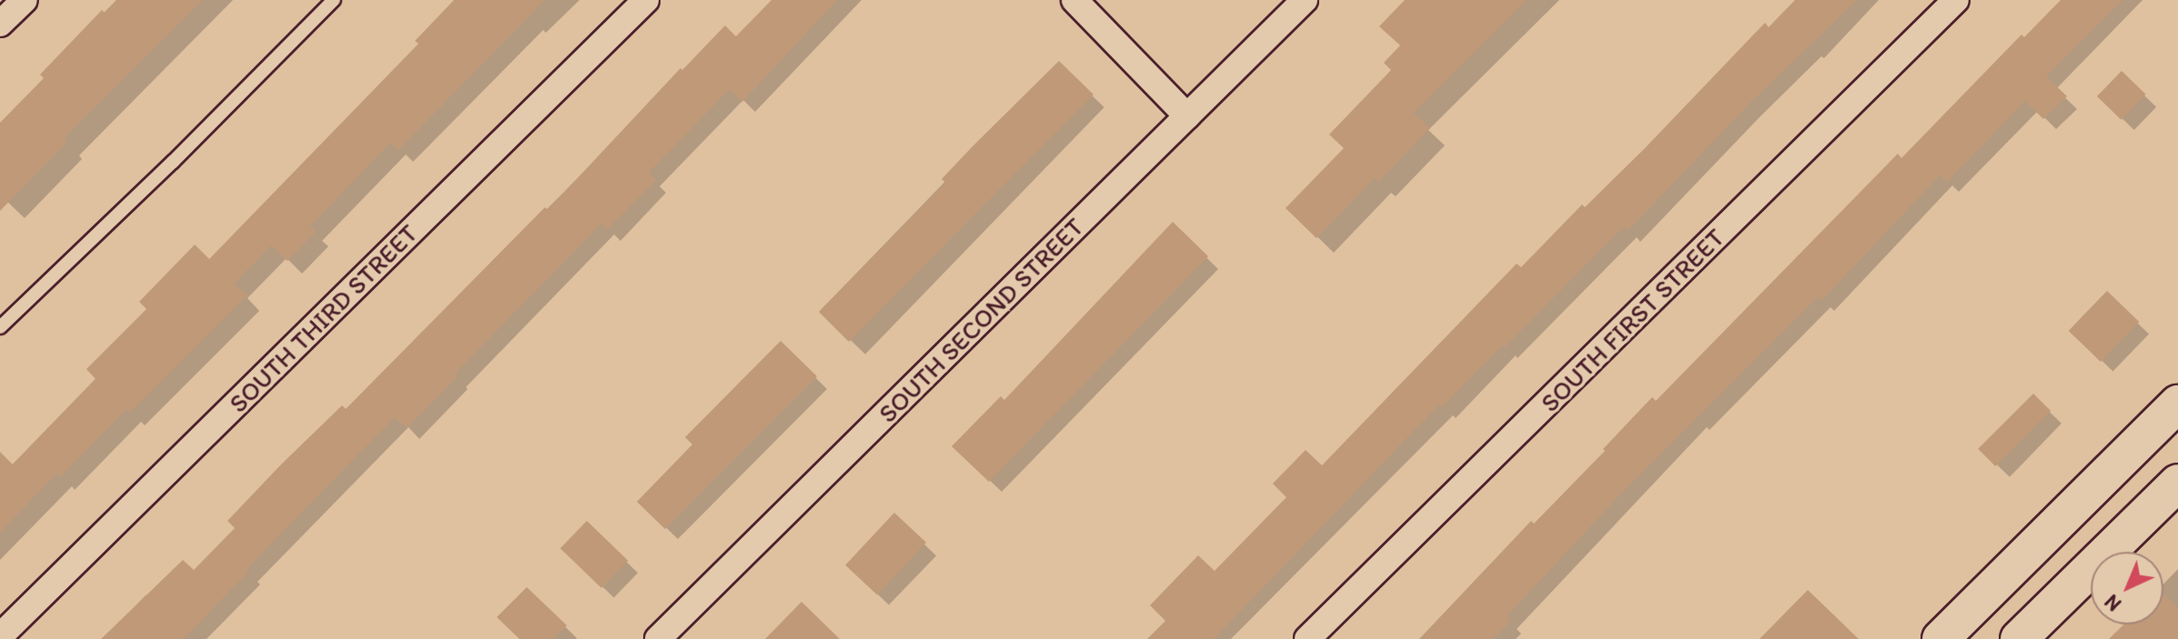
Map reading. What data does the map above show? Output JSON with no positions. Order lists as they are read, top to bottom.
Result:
{
  "streets": {
    "street": ["SOUTH THIRD STREET", "SOUTH SECOND STREET", "SOUTH FIRST STREET"]
  },
  "north": "bottom left"
}
